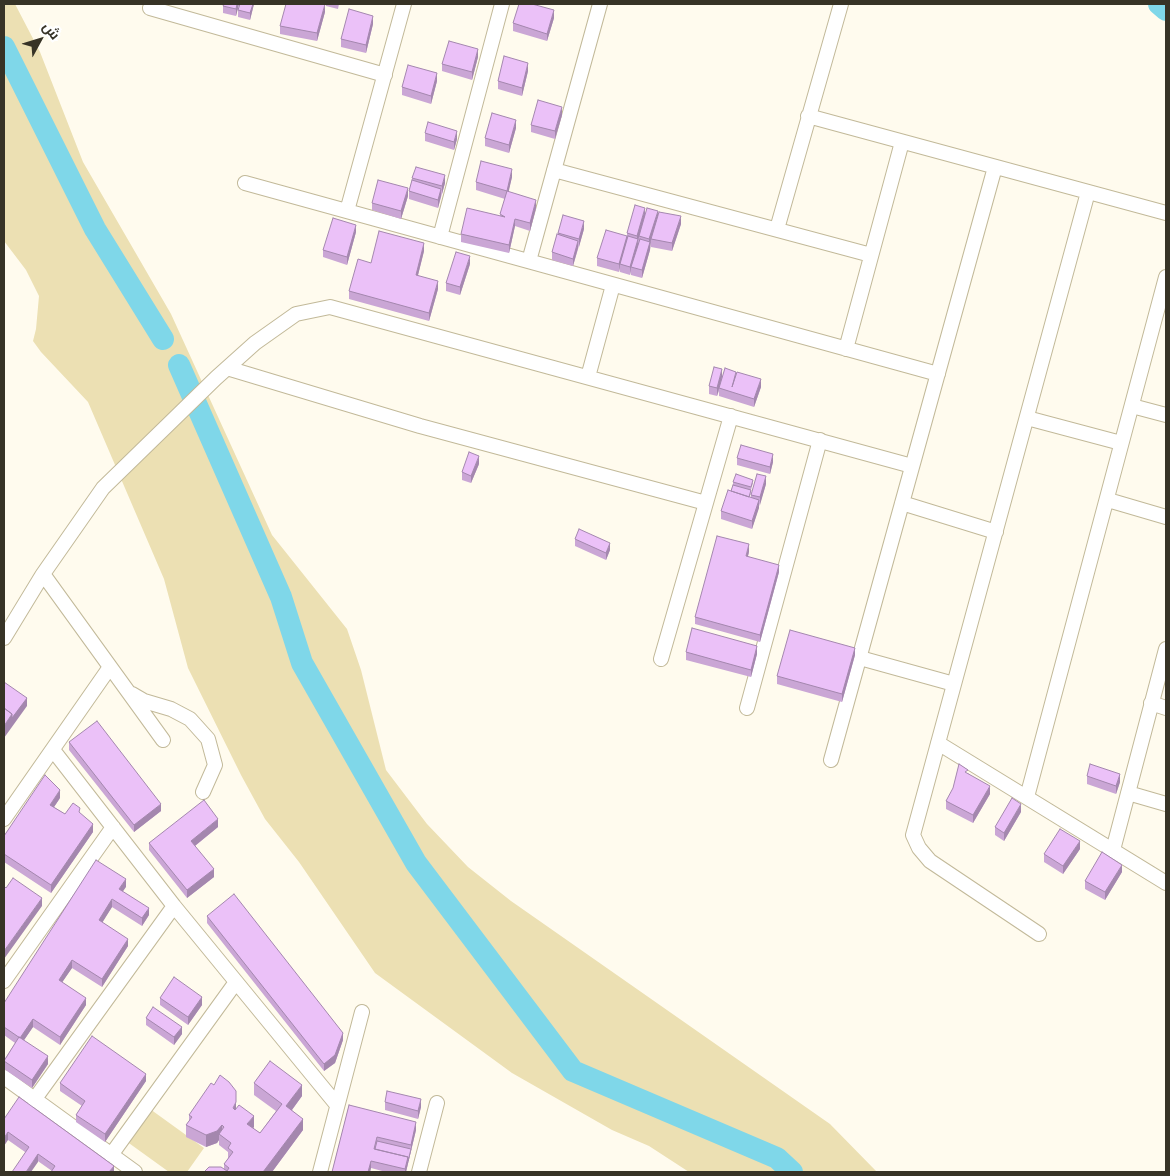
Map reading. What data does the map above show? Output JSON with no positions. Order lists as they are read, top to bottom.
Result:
{
  "north": "top right"
}
